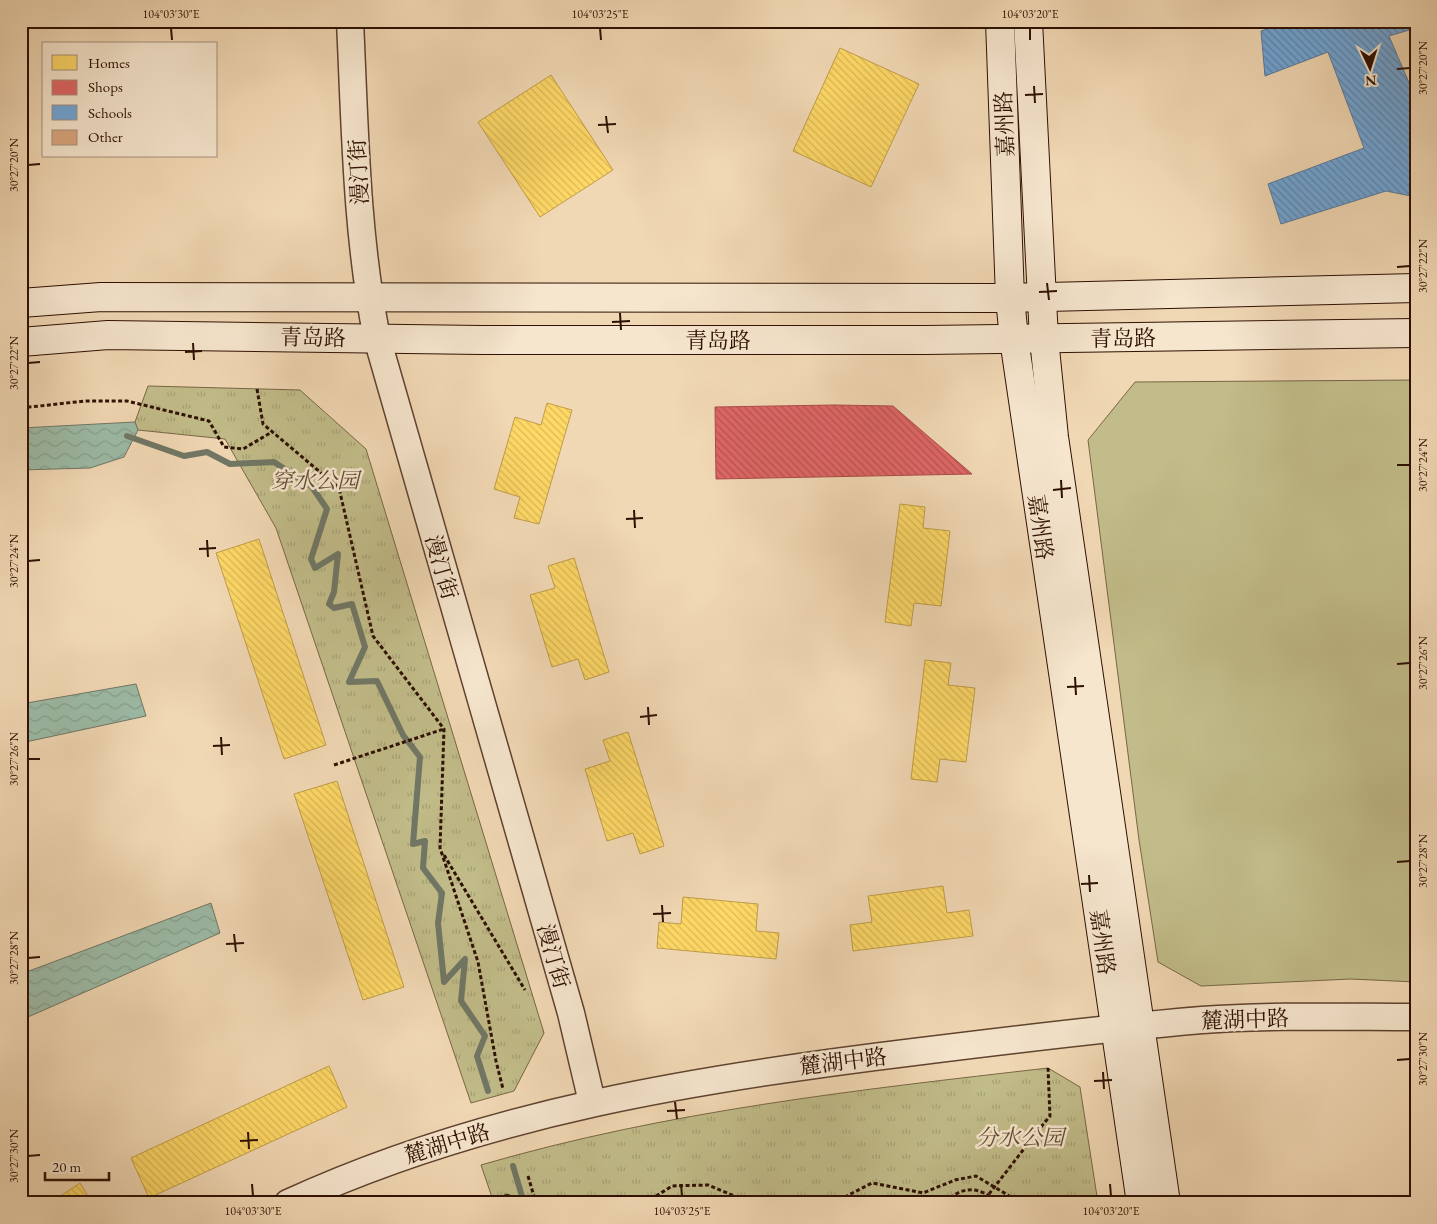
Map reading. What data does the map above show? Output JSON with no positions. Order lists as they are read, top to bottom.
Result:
{
  "streets": {
    "main road": ["嘉州路", "青岛路"],
    "street": ["漫汀街", "麓湖中路"]
  },
  "crossings": [
    ["嘉州路", "青岛路"],
    ["嘉州路", "麓湖中路"],
    ["漫汀街", "青岛路"],
    ["漫汀街", "麓湖中路"]
  ],
  "parks": ["穿水公园", "分水公园"],
  "legend": [
    "Homes",
    "Shops",
    "Schools",
    "Other"
  ],
  "scale_bar": "20 m",
  "north": "bottom",
  "coordinates": [
    "104°03'30\"E",
    "104°03'25\"E",
    "104°03'20\"E",
    "30°27'20\"N",
    "30°27'22\"N",
    "30°27'24\"N",
    "30°27'26\"N",
    "30°27'28\"N",
    "30°27'30\"N"
  ]
}
